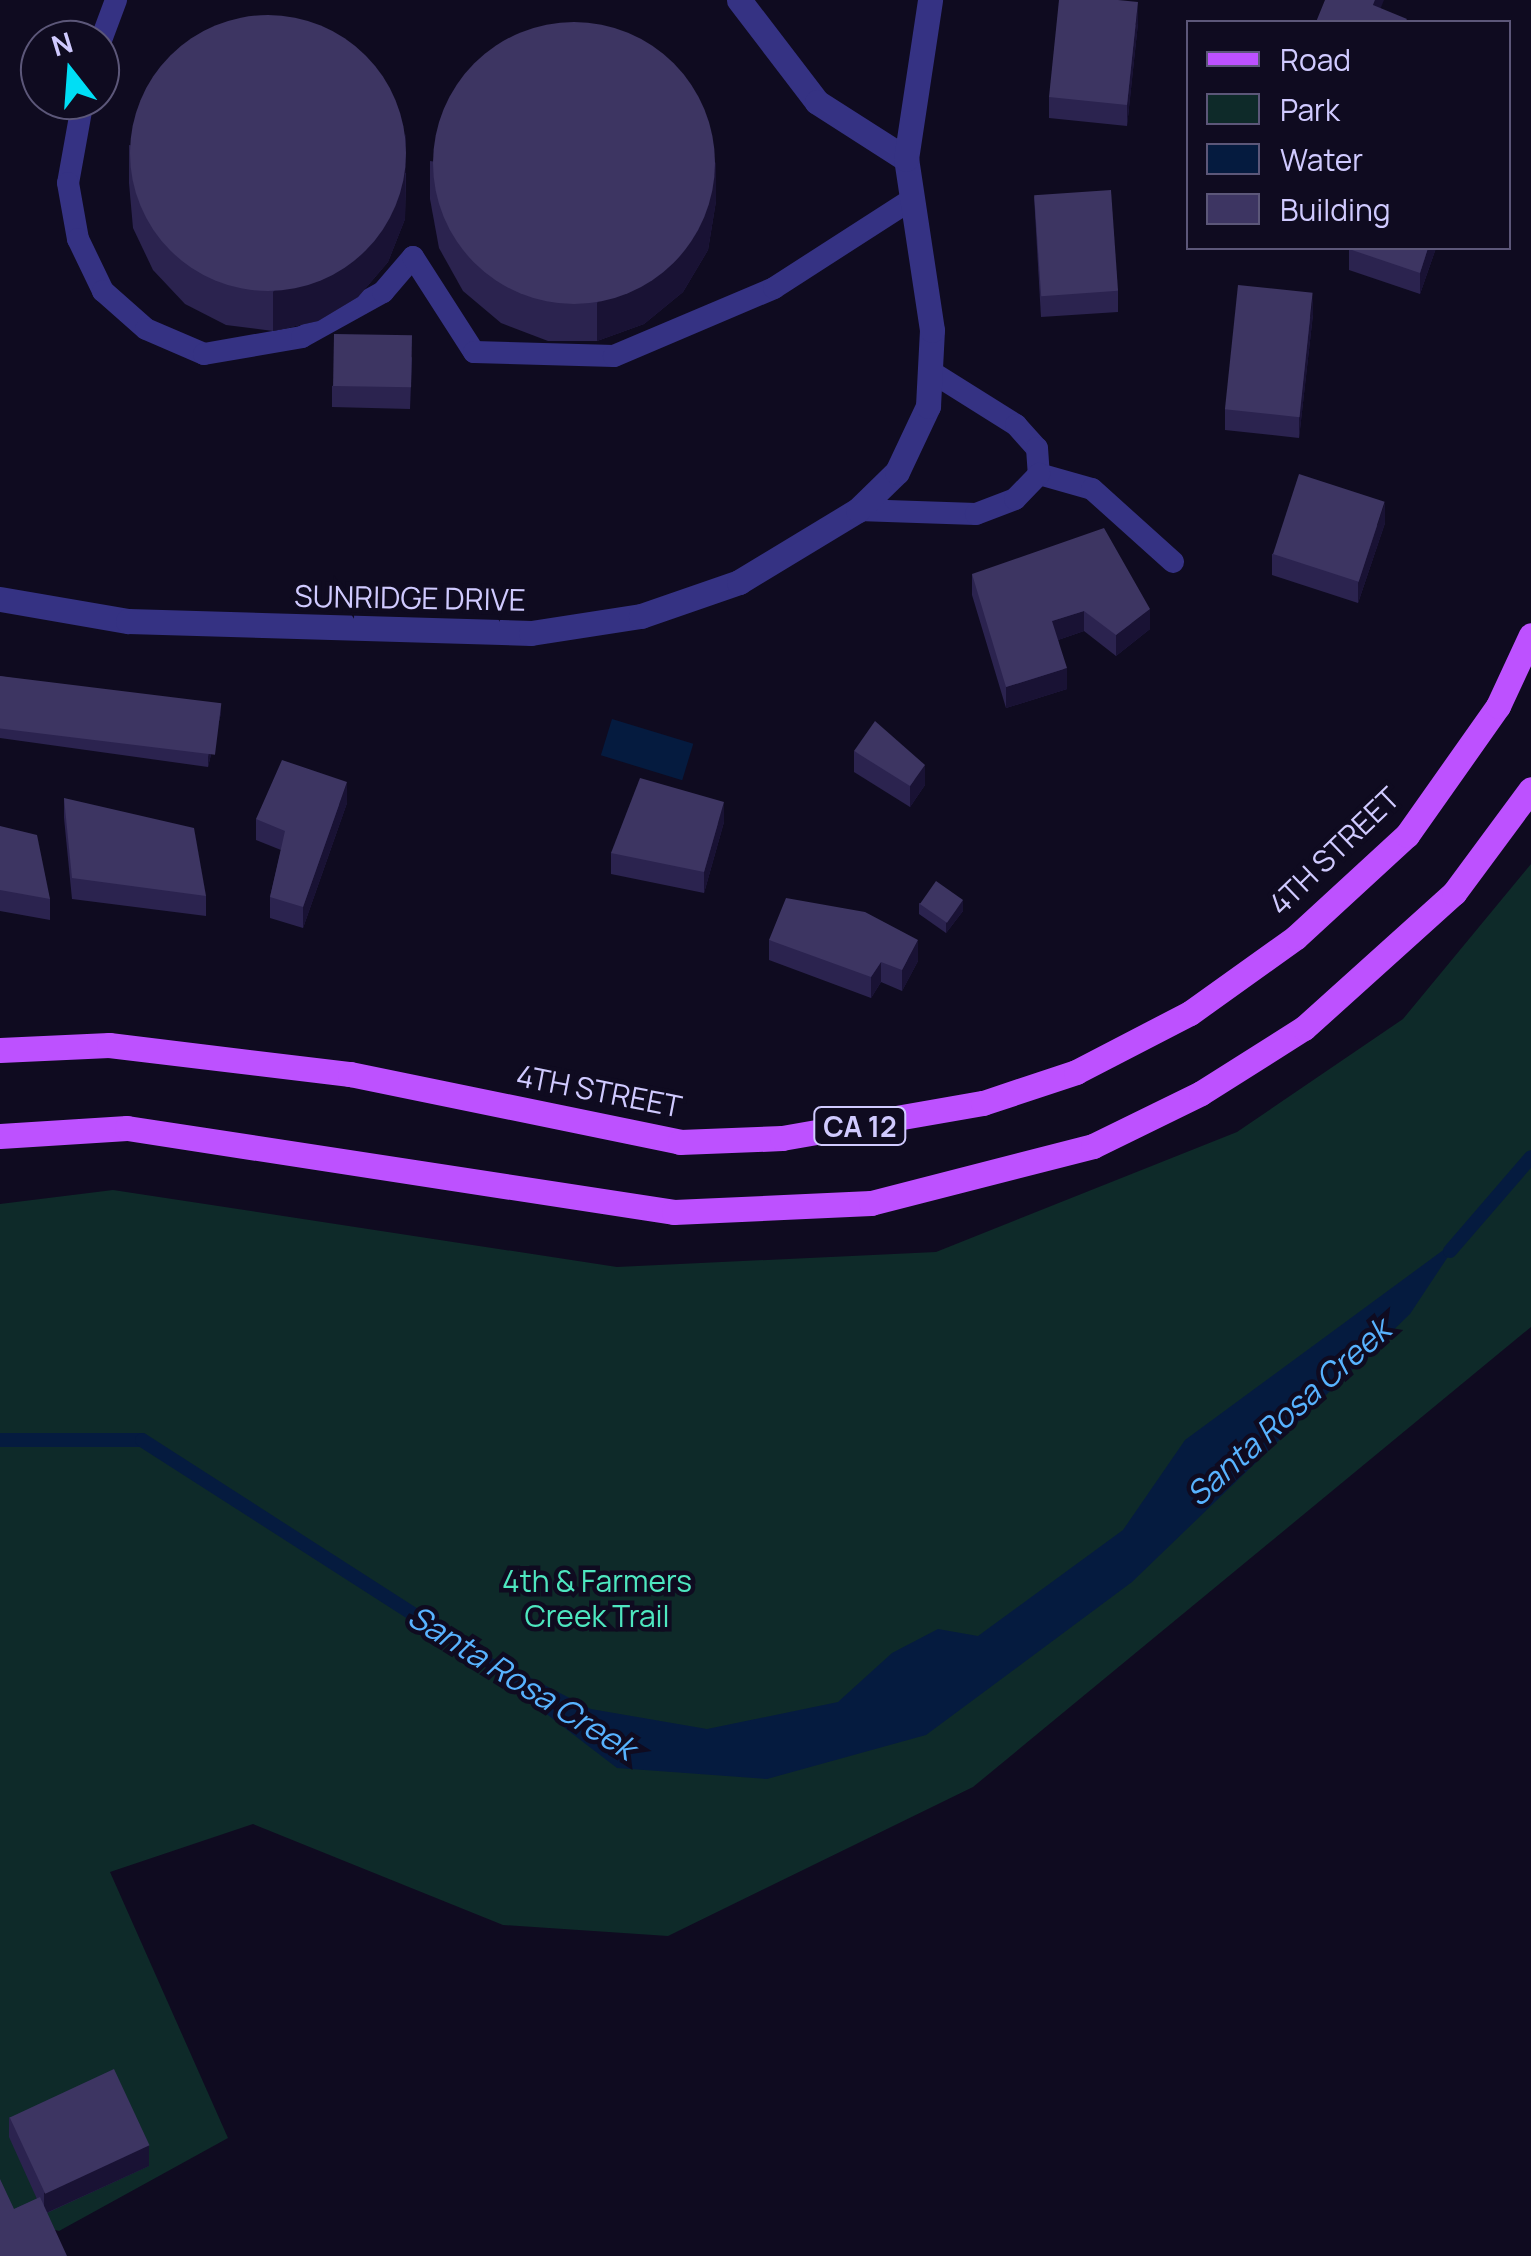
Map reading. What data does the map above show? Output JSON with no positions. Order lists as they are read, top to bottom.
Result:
{
  "streets": {
    "main road": ["4TH STREET", "CA 12"],
    "street": ["SUNRIDGE DRIVE"]
  },
  "water": ["Santa Rosa Creek"],
  "parks": ["4th & Farmers Creek Trail"],
  "legend": [
    "Road",
    "Park",
    "Water",
    "Building"
  ],
  "north": "top"
}
